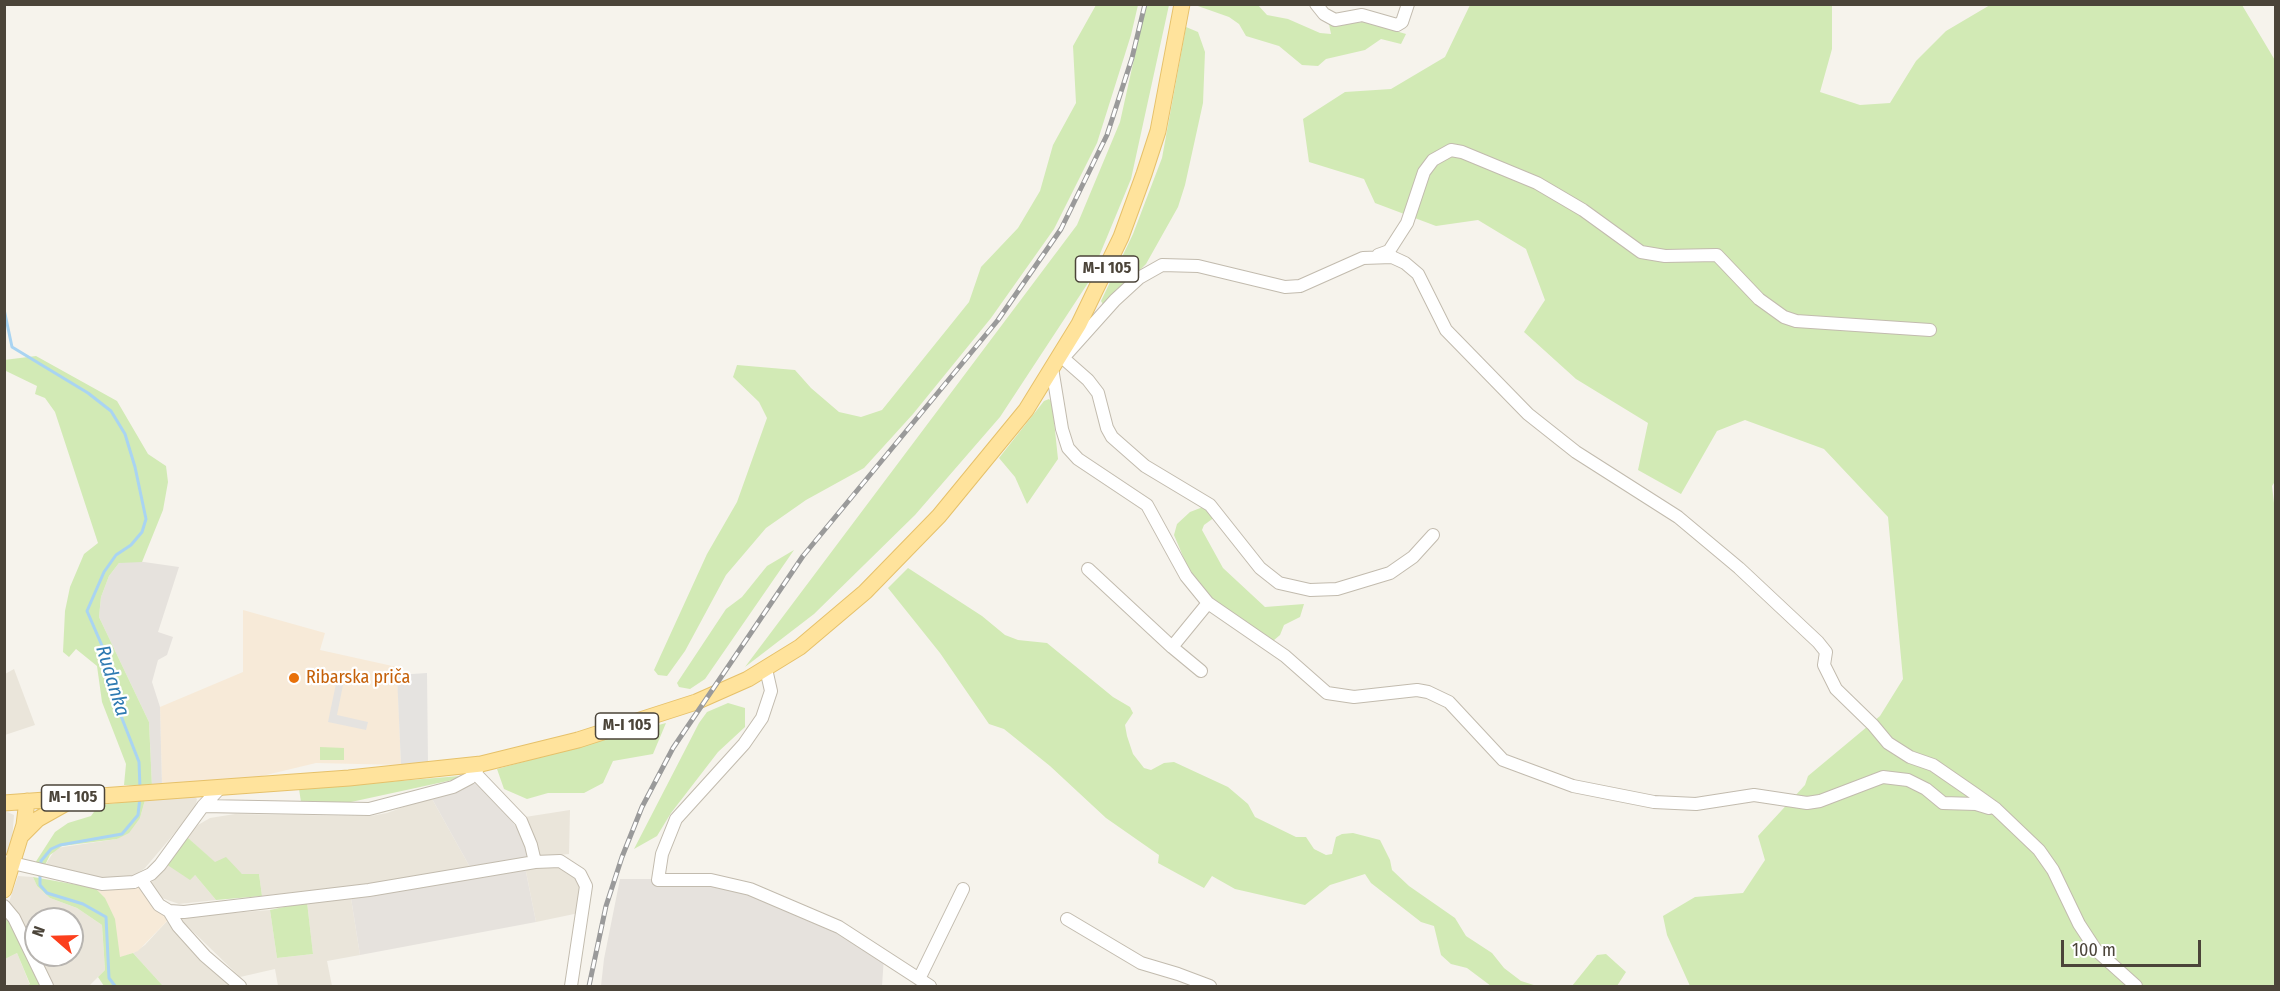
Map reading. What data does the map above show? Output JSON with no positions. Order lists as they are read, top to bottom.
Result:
{
  "streets": {
    "main road": ["M-I 105"]
  },
  "water": ["Rudanka"],
  "places": ["Ribarska priča"],
  "scale_bar": "100 m",
  "north": "left"
}
